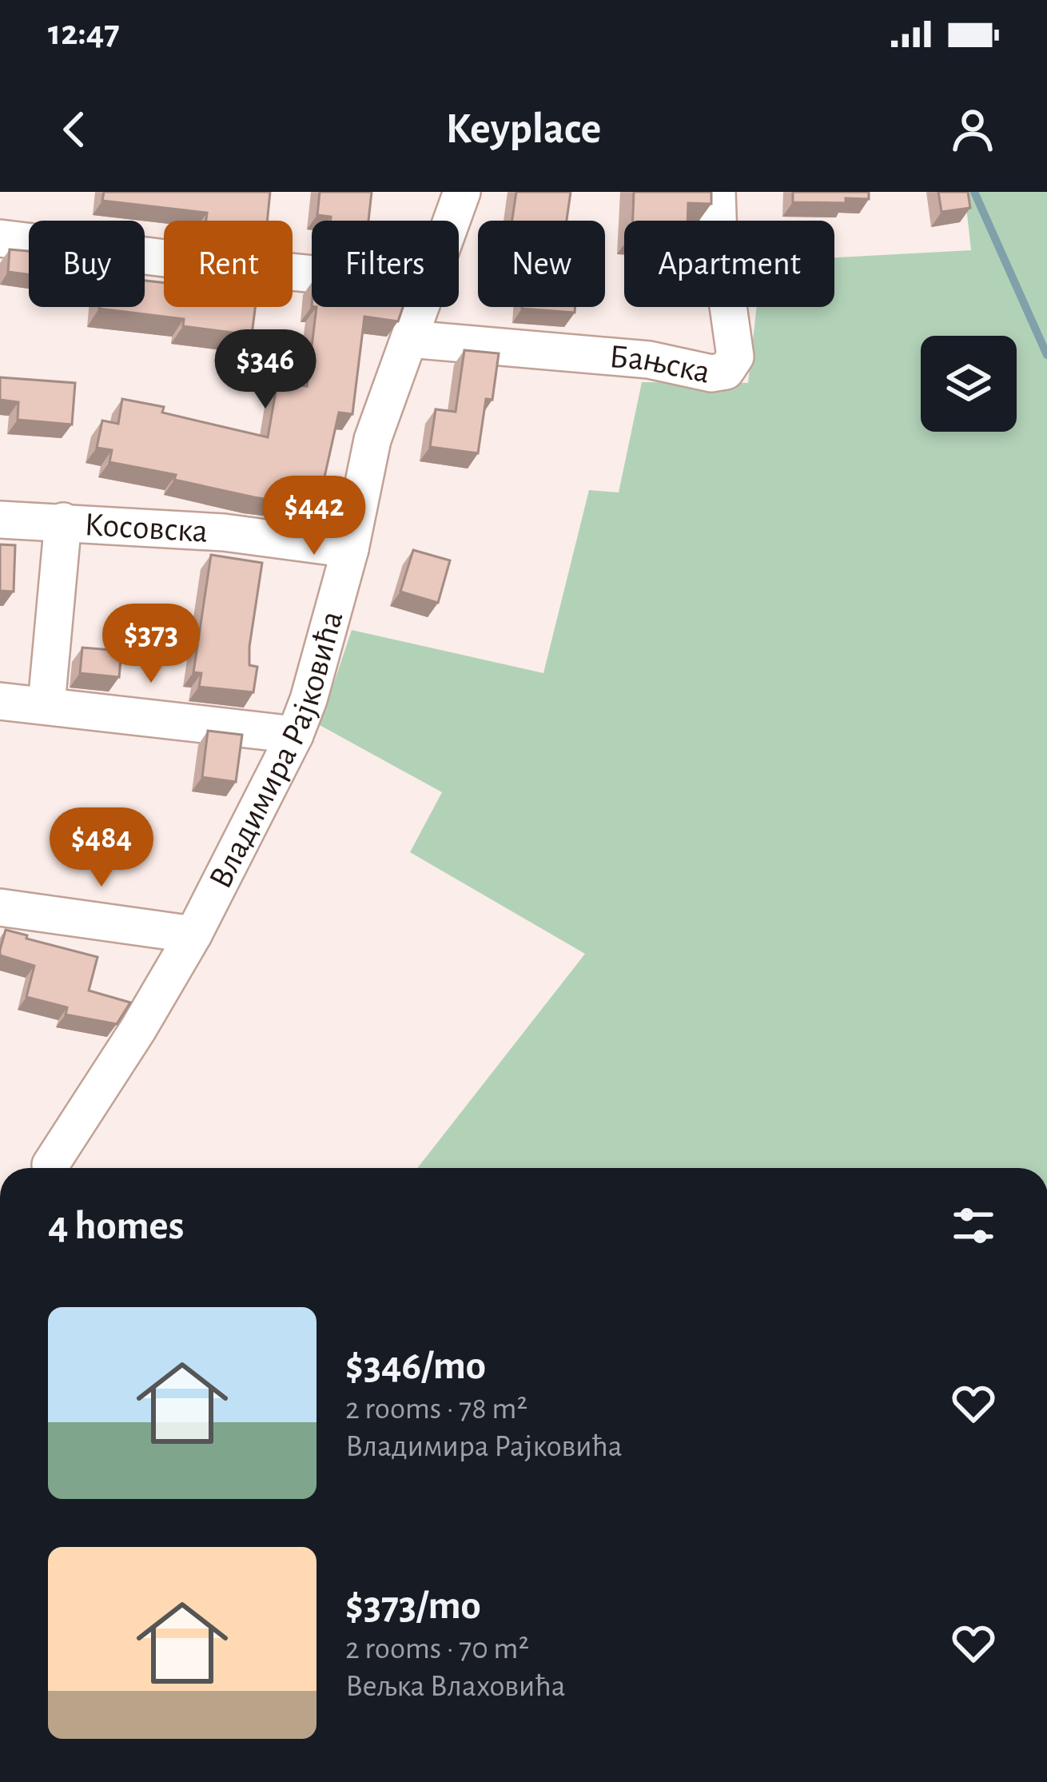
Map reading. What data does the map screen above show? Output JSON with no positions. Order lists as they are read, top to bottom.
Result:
{
  "streets": {
    "street": ["Бањска", "Косовска", "Владимира Рајковића"]
  },
  "crossings": [
    ["Бањска", "Владимира Рајковића"],
    ["Косовска", "Владимира Рајковића"]
  ],
  "page": {
    "status": "12:47",
    "header": "Keyplace",
    "chip": [
      "Buy",
      "Rent",
      "Filters",
      "New",
      "Apartment"
    ],
    "price": [
      "$346",
      "$442",
      "$373",
      "$484"
    ],
    "heading": "4 homes",
    "list": [
      {
        "name": "$346/mo",
        "note": "2 rooms · 78 m² · Владимира Рајковића"
      },
      {
        "name": "$373/mo",
        "note": "2 rooms · 70 m² · Вељка Влаховића"
      }
    ]
  }
}
